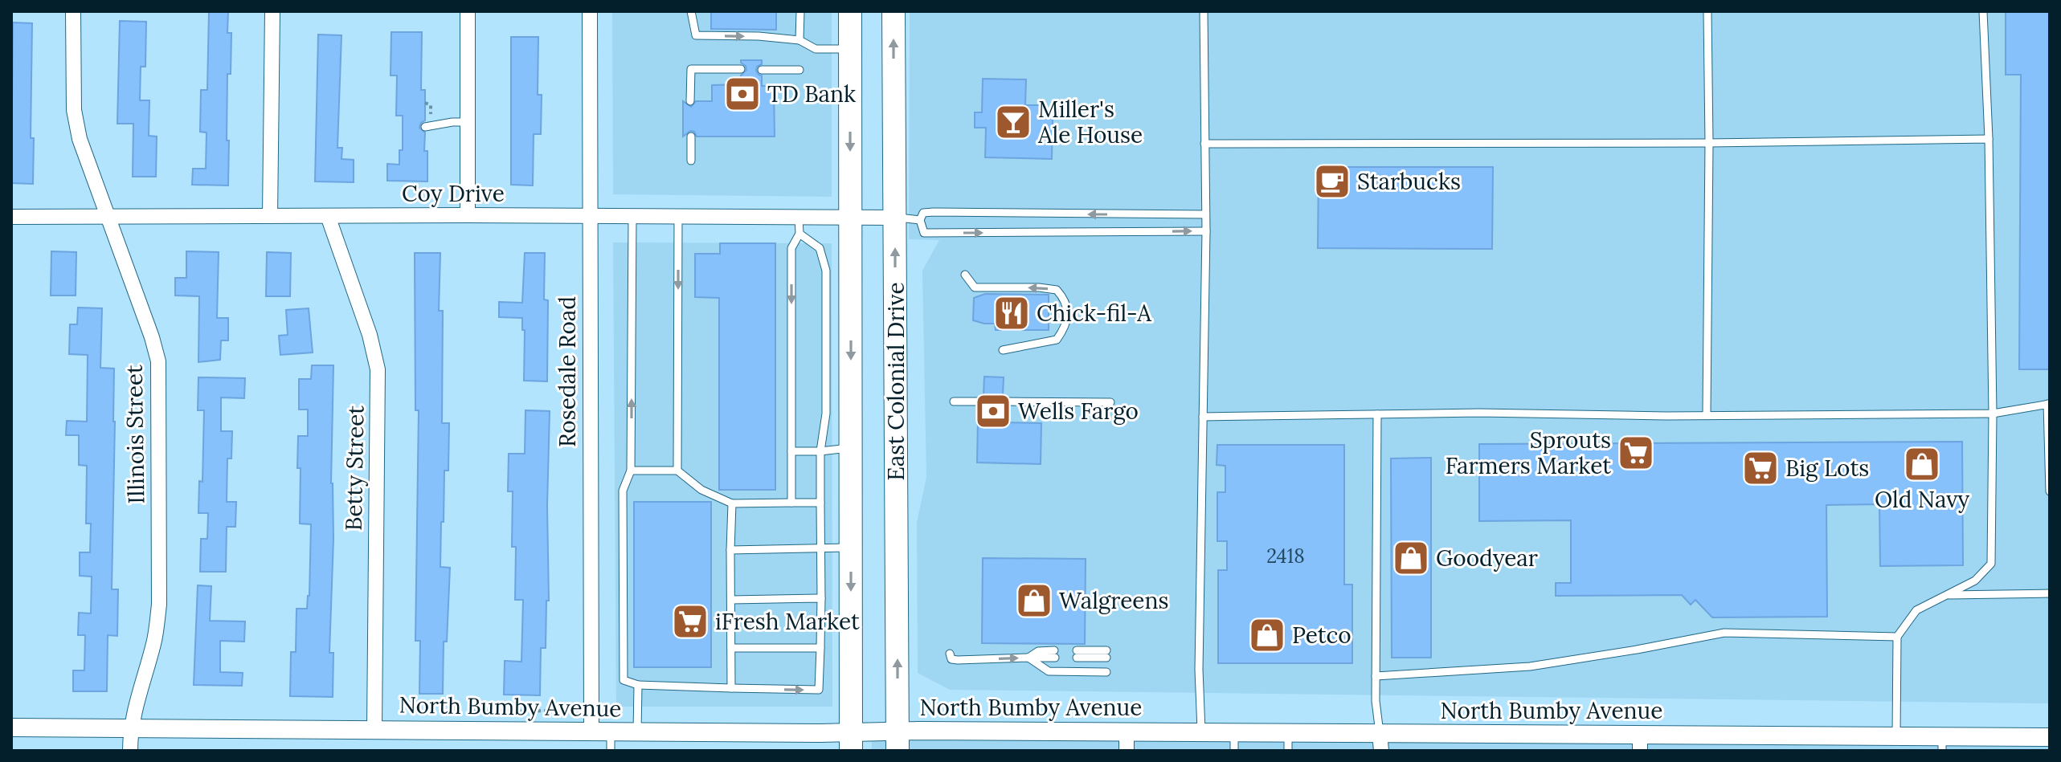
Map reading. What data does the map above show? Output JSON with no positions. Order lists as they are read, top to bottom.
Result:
{
  "streets": {
    "highway": ["East Colonial Drive"],
    "street": [
      "Coy Drive",
      "Rosedale Road",
      "Illinois Street",
      "Betty Street",
      "North Bumby Avenue"
    ]
  },
  "crossings": [
    ["Coy Drive", "Rosedale Road"],
    ["Coy Drive", "East Colonial Drive"],
    ["Coy Drive", "Illinois Street"],
    ["Coy Drive", "Betty Street"],
    ["Rosedale Road", "North Bumby Avenue"],
    ["East Colonial Drive", "North Bumby Avenue"],
    ["Illinois Street", "North Bumby Avenue"],
    ["Betty Street", "North Bumby Avenue"]
  ],
  "places": {
    "bank": ["TD Bank", "Wells Fargo"],
    "bar": ["Miller's Ale House"],
    "cafe": ["Starbucks"],
    "restaurant": ["Chick-fil-A"],
    "supermarket": ["Sprouts Farmers Market", "Big Lots", "iFresh Market"],
    "shop": [
      "Old Navy",
      "Goodyear",
      "Walgreens",
      "Petco"
    ]
  },
  "house_numbers": ["2418"]
}
